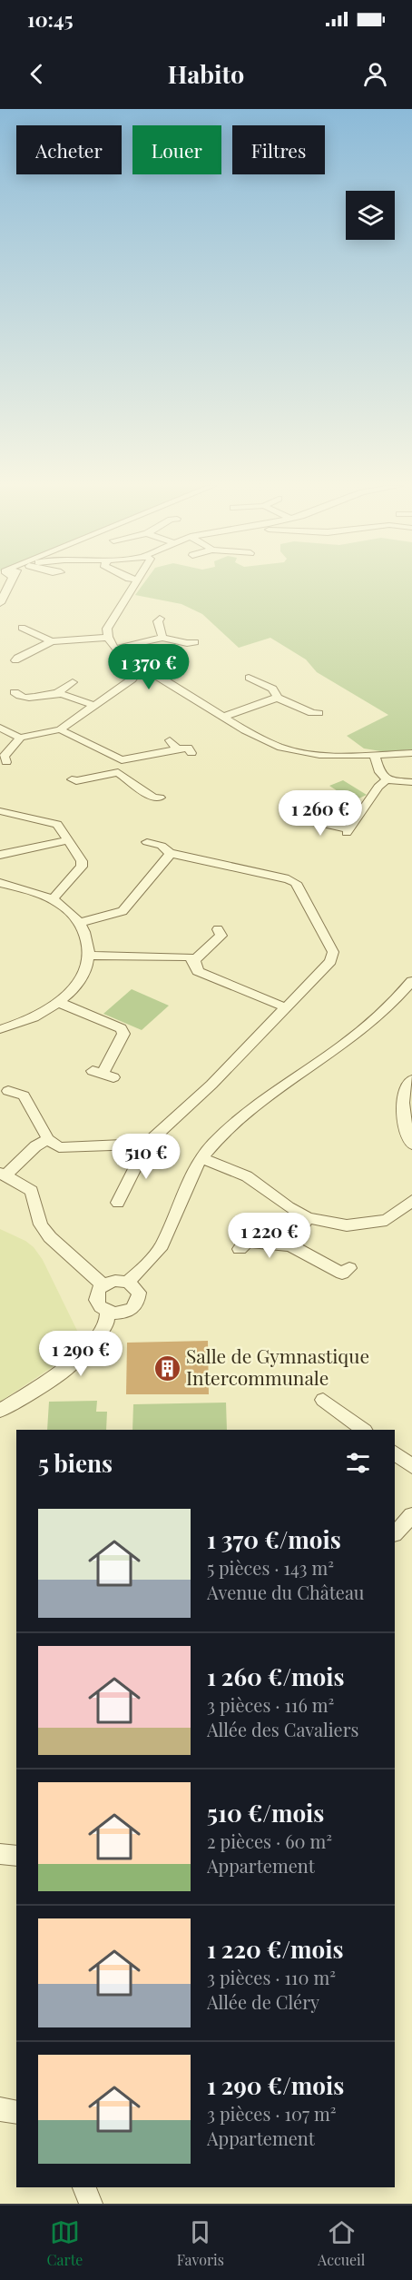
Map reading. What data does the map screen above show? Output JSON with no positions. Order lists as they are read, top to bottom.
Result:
{
  "places": {
    "building": ["Salle de Gymnastique Intercommunale"]
  },
  "page": {
    "status": "10:45",
    "header": "Habito",
    "chip": ["Acheter", "Louer", "Filtres"],
    "price": [
      "1 370 €",
      "1 260 €",
      "510 €",
      "1 220 €",
      "1 290 €"
    ],
    "heading": "5 biens",
    "list": [
      {
        "name": "1 370 €/mois",
        "note": "5 pièces · 143 m² · Avenue du Château"
      },
      {
        "name": "1 260 €/mois",
        "note": "3 pièces · 116 m² · Allée des Cavaliers"
      },
      {
        "name": "510 €/mois",
        "note": "2 pièces · 60 m² · Appartement"
      },
      {
        "name": "1 220 €/mois",
        "note": "3 pièces · 110 m² · Allée de Cléry"
      },
      {
        "name": "1 290 €/mois",
        "note": "3 pièces · 107 m² · Appartement"
      }
    ],
    "tabs": ["Carte", "Favoris", "Accueil"]
  }
}
